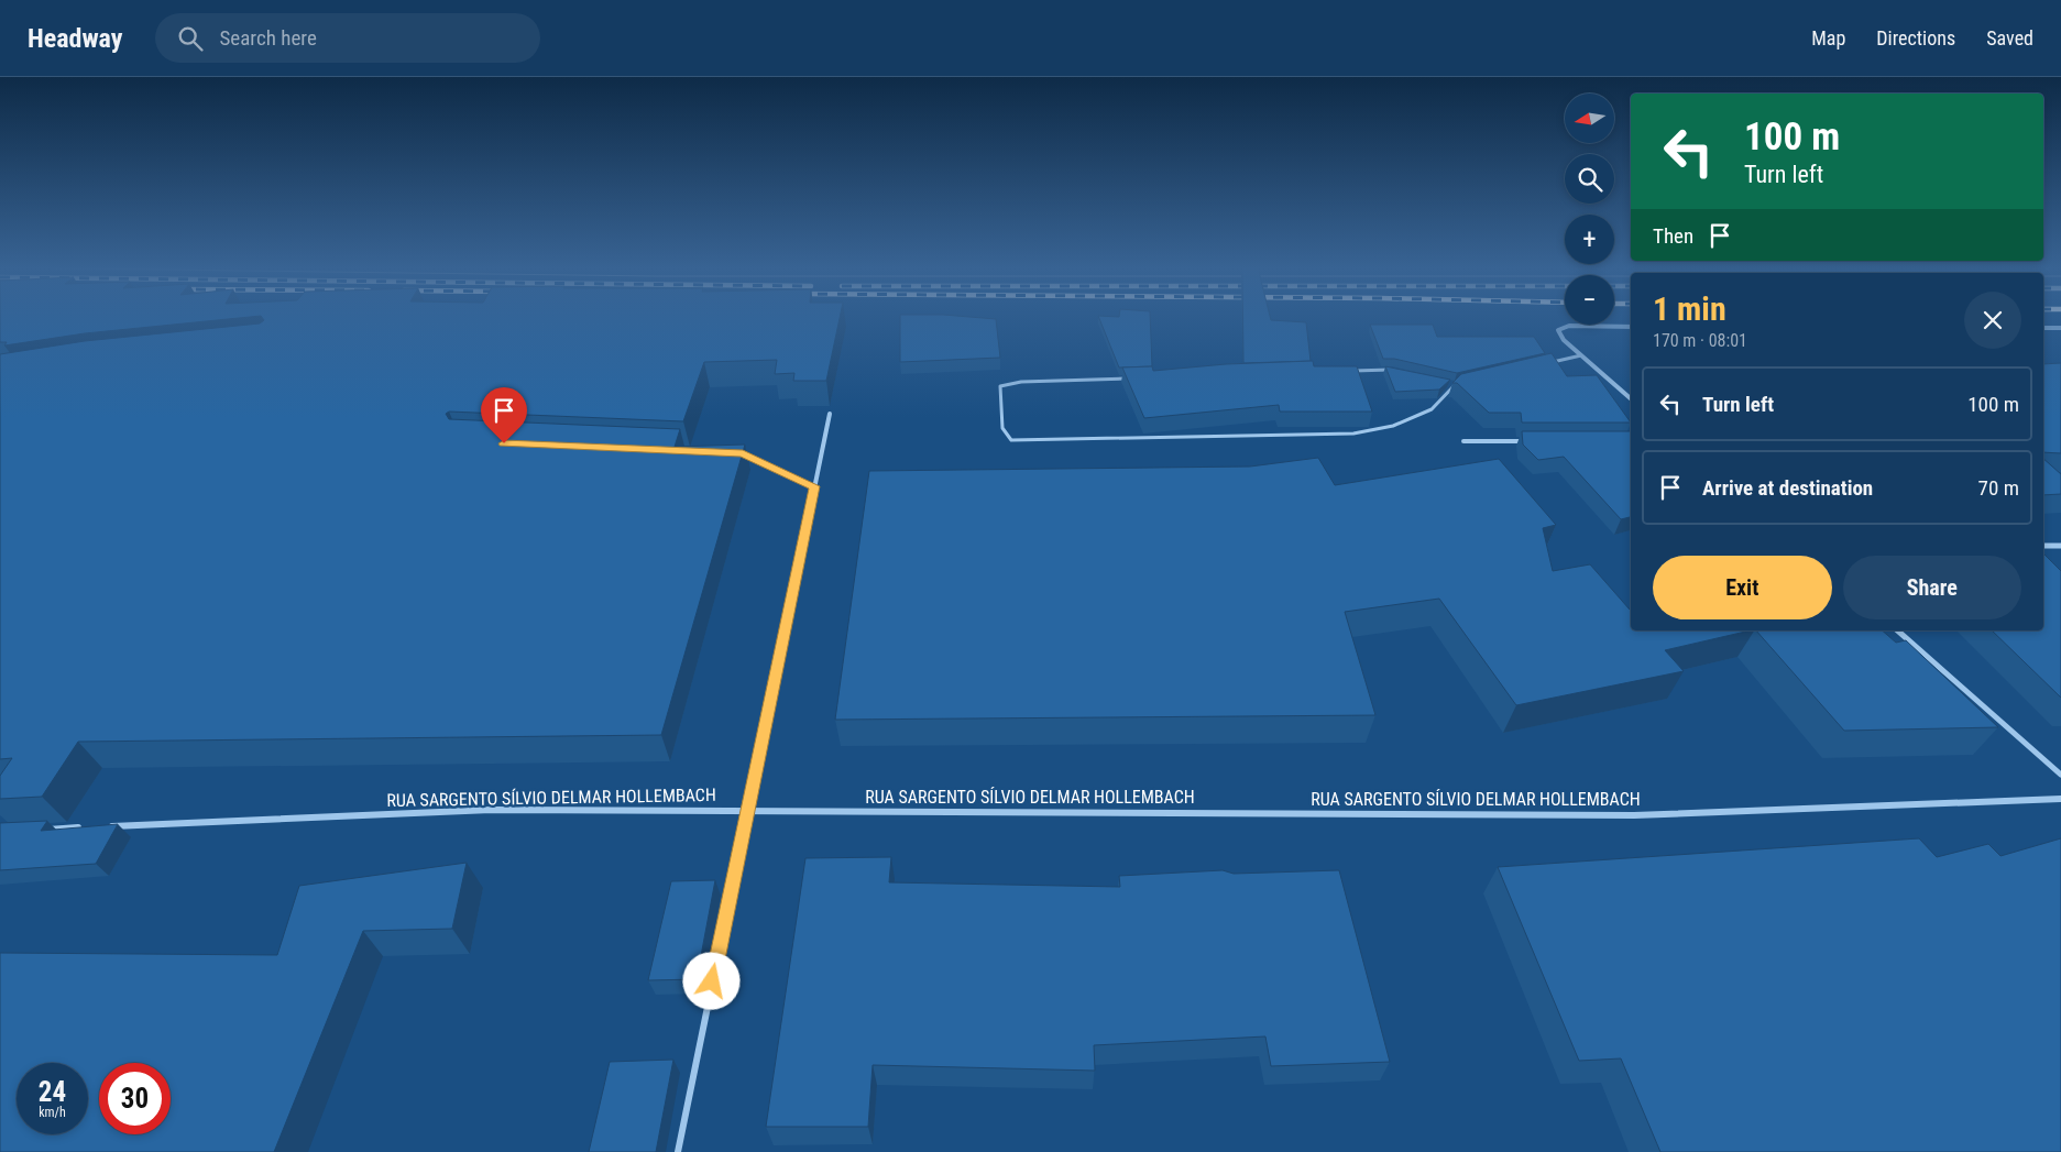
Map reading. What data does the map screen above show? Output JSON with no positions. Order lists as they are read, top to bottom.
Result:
{
  "streets": {
    "street": ["RUA SARGENTO SÍLVIO DELMAR HOLLEMBACH"]
  },
  "north": "left",
  "page": {
    "header": "Headway",
    "search": "Search here",
    "nav": ["Map", "Directions", "Saved"],
    "map_buttons": ["+", "−"],
    "turn": ["100 m", "Turn left"],
    "then": "Then",
    "heading": ["1 min", "170 m · 08:01"],
    "list": [
      {
        "name": "Turn left",
        "value": "100 m"
      },
      {
        "name": "Arrive at destination",
        "value": "70 m"
      }
    ],
    "buttons": ["Exit", "Share"],
    "speed": "24 km/h",
    "limit": "30"
  }
}
